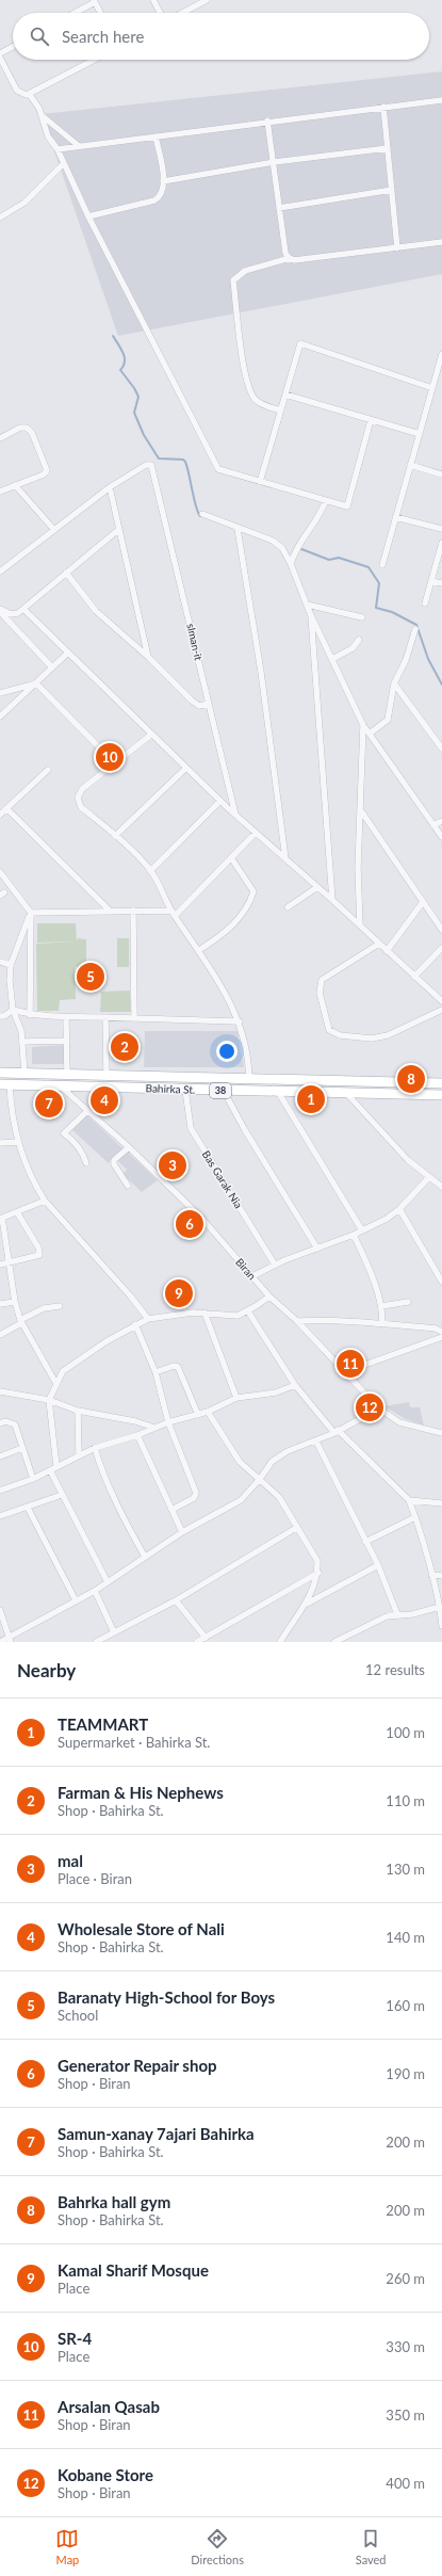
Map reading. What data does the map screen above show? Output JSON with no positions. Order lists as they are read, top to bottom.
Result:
{
  "streets": {
    "main road": ["Bahirka St.", "38"],
    "street": ["slman-it", "Bas Garak Nia", "Biran"]
  },
  "crossings": [
    ["Bahirka St.", "Bas Garak Nia"],
    ["Bahirka St.", "Biran"]
  ],
  "page": {
    "search": "Search here",
    "pins": [
      "10",
      "5",
      "2",
      "8",
      "1",
      "4",
      "7",
      "3",
      "6",
      "9",
      "11",
      "12"
    ],
    "heading": ["Nearby", "12 results"],
    "list": [
      {
        "mark": "1",
        "name": "TEAMMART",
        "note": "Supermarket · Bahirka St.",
        "value": "100 m"
      },
      {
        "mark": "2",
        "name": "Farman & His Nephews",
        "note": "Shop · Bahirka St.",
        "value": "110 m"
      },
      {
        "mark": "3",
        "name": "mal",
        "note": "Place · Biran",
        "value": "130 m"
      },
      {
        "mark": "4",
        "name": "Wholesale Store of Nali",
        "note": "Shop · Bahirka St.",
        "value": "140 m"
      },
      {
        "mark": "5",
        "name": "Baranaty High-School for Boys",
        "note": "School",
        "value": "160 m"
      },
      {
        "mark": "6",
        "name": "Generator Repair shop",
        "note": "Shop · Biran",
        "value": "190 m"
      },
      {
        "mark": "7",
        "name": "Samun-xanay 7ajari Bahirka",
        "note": "Shop · Bahirka St.",
        "value": "200 m"
      },
      {
        "mark": "8",
        "name": "Bahrka hall gym",
        "note": "Shop · Bahirka St.",
        "value": "200 m"
      },
      {
        "mark": "9",
        "name": "Kamal Sharif Mosque",
        "note": "Place",
        "value": "260 m"
      },
      {
        "mark": "10",
        "name": "SR-4",
        "note": "Place",
        "value": "330 m"
      },
      {
        "mark": "11",
        "name": "Arsalan Qasab",
        "note": "Shop · Biran",
        "value": "350 m"
      },
      {
        "mark": "12",
        "name": "Kobane Store",
        "note": "Shop · Biran",
        "value": "400 m"
      }
    ],
    "nav": ["Map", "Directions", "Saved"]
  }
}
